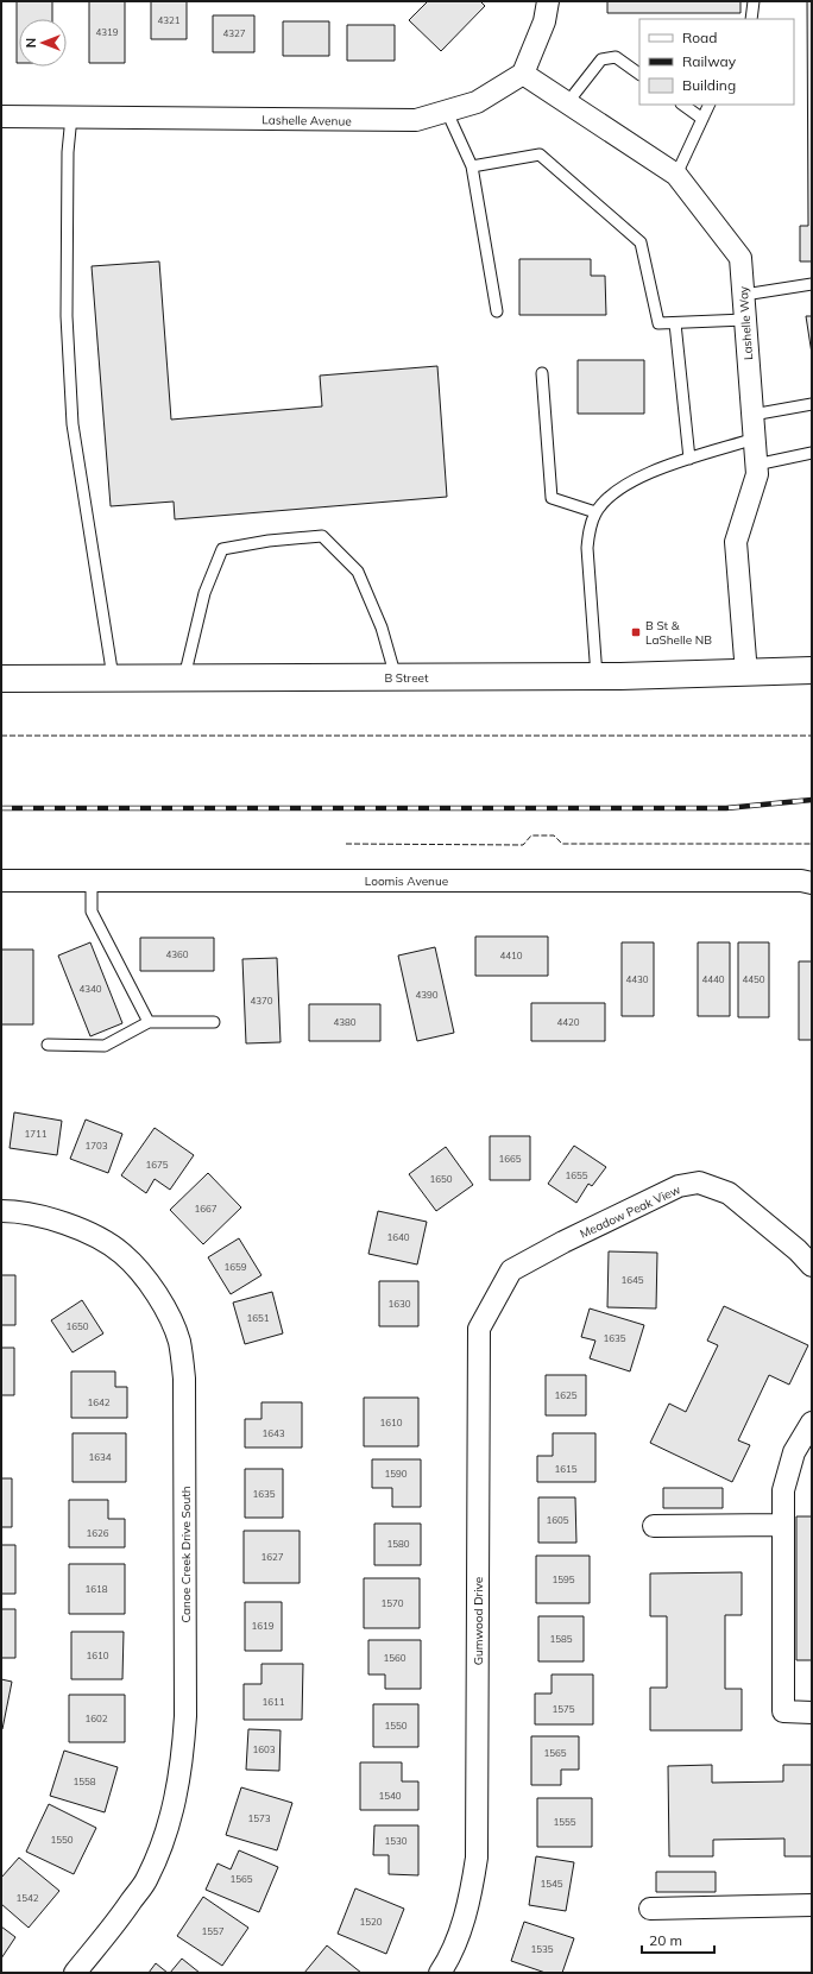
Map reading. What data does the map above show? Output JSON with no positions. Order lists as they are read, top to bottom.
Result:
{
  "streets": {
    "main road": ["B Street"],
    "street": [
      "Lashelle Avenue",
      "Lashelle Way",
      "Loomis Avenue",
      "Meadow Peak View",
      "Canoe Creek Drive South",
      "Gumwood Drive"
    ]
  },
  "crossings": [
    ["Lashelle Avenue", "Lashelle Way"],
    ["Lashelle Way", "B Street"],
    ["Meadow Peak View", "Gumwood Drive"]
  ],
  "places": {
    "transit": ["B St & LaShelle NB"]
  },
  "house_numbers": [
    "4321",
    "4319",
    "4327",
    "4360",
    "4410",
    "4430",
    "4440",
    "4450",
    "4340",
    "4390",
    "4370",
    "4380",
    "4420",
    "1711",
    "1703",
    "1665",
    "1675",
    "1655",
    "1650",
    "1667",
    "1640",
    "1659",
    "1645",
    "1630",
    "1651",
    "1650",
    "1635",
    "1625",
    "1642",
    "1610",
    "1643",
    "1634",
    "1615",
    "1590",
    "1635",
    "1605",
    "1626",
    "1580",
    "1627",
    "1595",
    "1618",
    "1570",
    "1619",
    "1585",
    "1610",
    "1560",
    "1611",
    "1575",
    "1602",
    "1550",
    "1603",
    "1565",
    "1558",
    "1540",
    "1573",
    "1555",
    "1550",
    "1530",
    "1565",
    "1545",
    "1542",
    "1520",
    "1557",
    "1535"
  ],
  "legend": ["Road", "Railway", "Building"],
  "scale_bar": "20 m",
  "north": "left"
}
